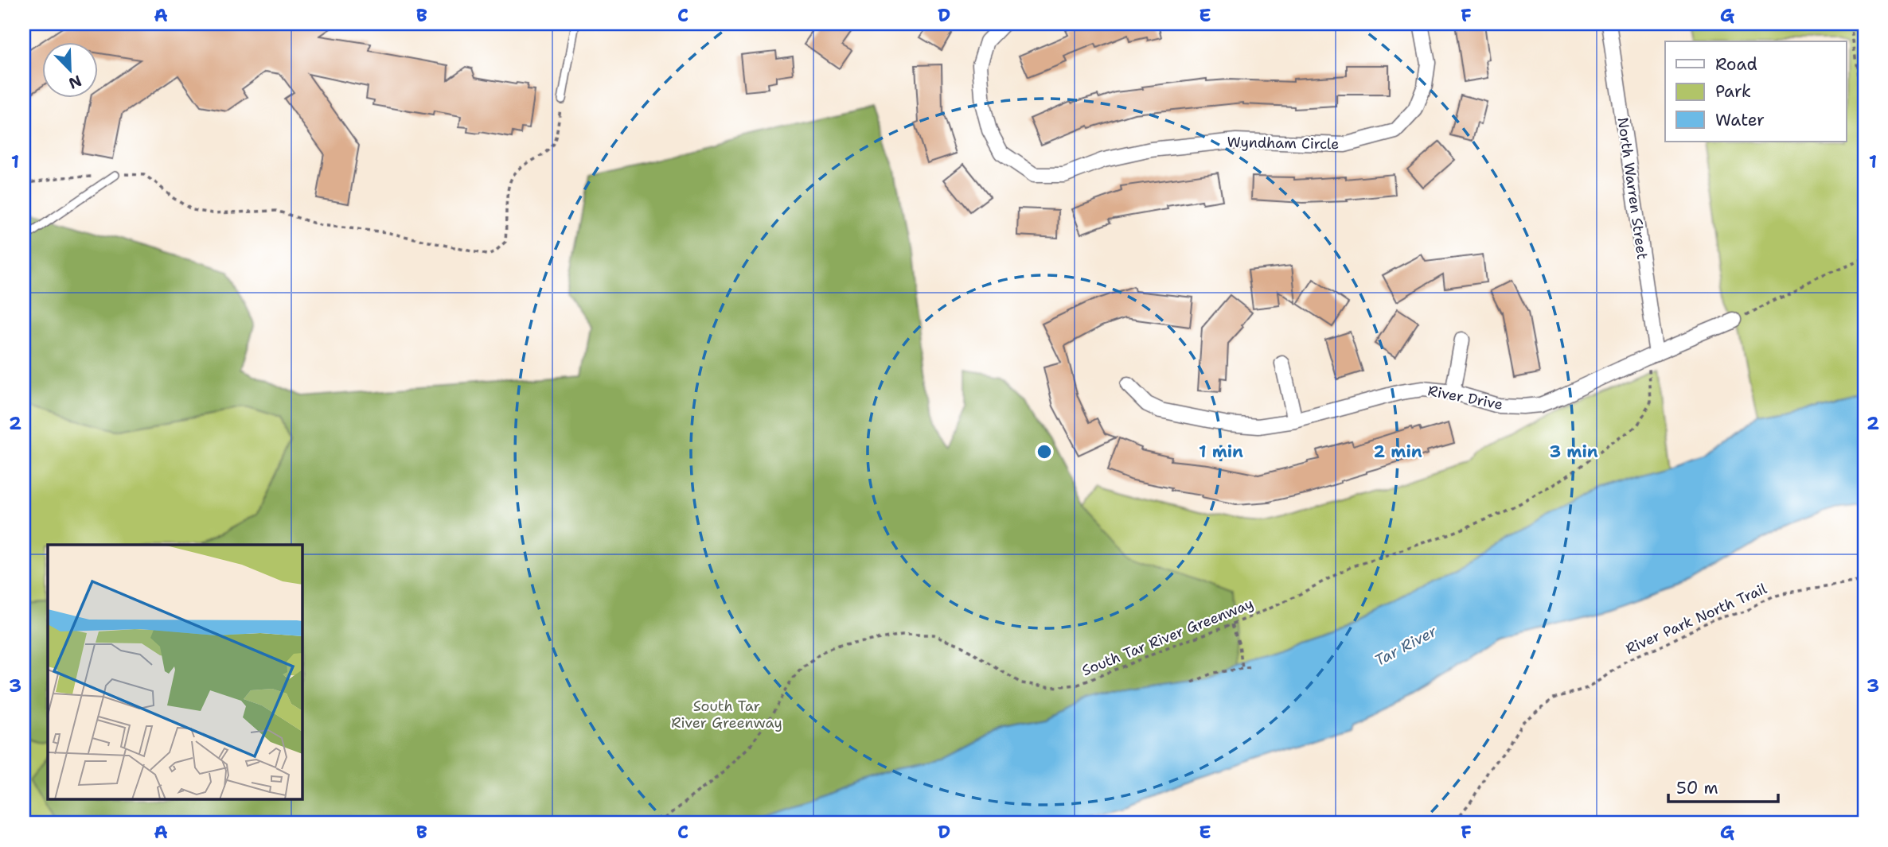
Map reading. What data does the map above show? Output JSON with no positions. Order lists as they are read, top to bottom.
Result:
{
  "streets": {
    "street": ["Wyndham Circle", "North Warren Street", "River Drive"],
    "path": ["River Park North Trail", "South Tar River Greenway"]
  },
  "crossings": [
    ["North Warren Street", "River Drive"]
  ],
  "water": ["Tar River"],
  "parks": ["South Tar River Greenway"],
  "legend": ["Road", "Park", "Water"],
  "scale_bar": "50 m",
  "north": "bottom right",
  "grid": {
    "columns": [
      "A",
      "B",
      "C",
      "D",
      "E",
      "F",
      "G"
    ],
    "rows": ["1", "2", "3"]
  },
  "rings": ["1 min", "2 min", "3 min"]
}
